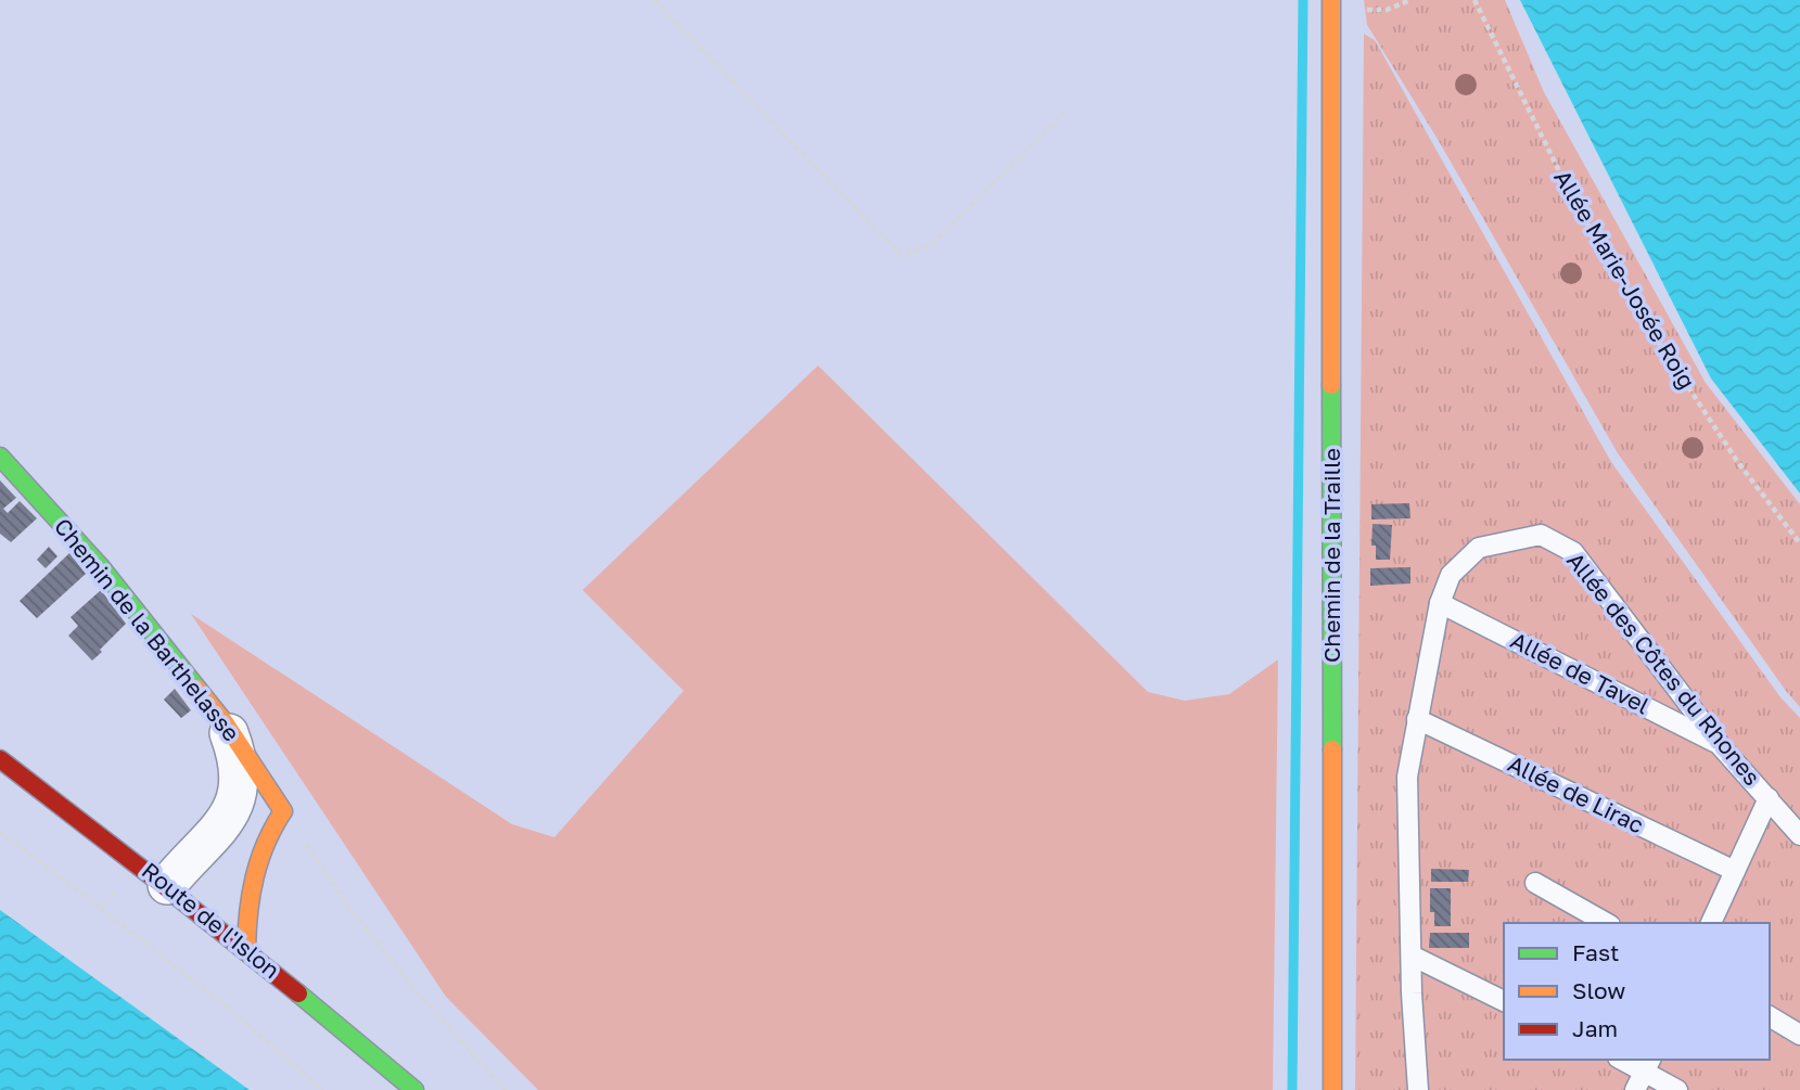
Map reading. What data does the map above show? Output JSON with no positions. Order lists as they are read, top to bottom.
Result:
{
  "streets": {
    "street": ["Chemin de la Traille", "Chemin de la Barthelasse", "Route de l'Islon"],
    "lane": ["Allée des Côtes du Rhones", "Allée de Tavel", "Allée de Lirac"],
    "path": ["Allée Marie-Josée Roig"]
  },
  "crossings": [
    ["Allée des Côtes du Rhones", "Allée de Tavel"],
    ["Allée des Côtes du Rhones", "Allée de Lirac"]
  ],
  "legend": ["Fast", "Slow", "Jam"]
}
